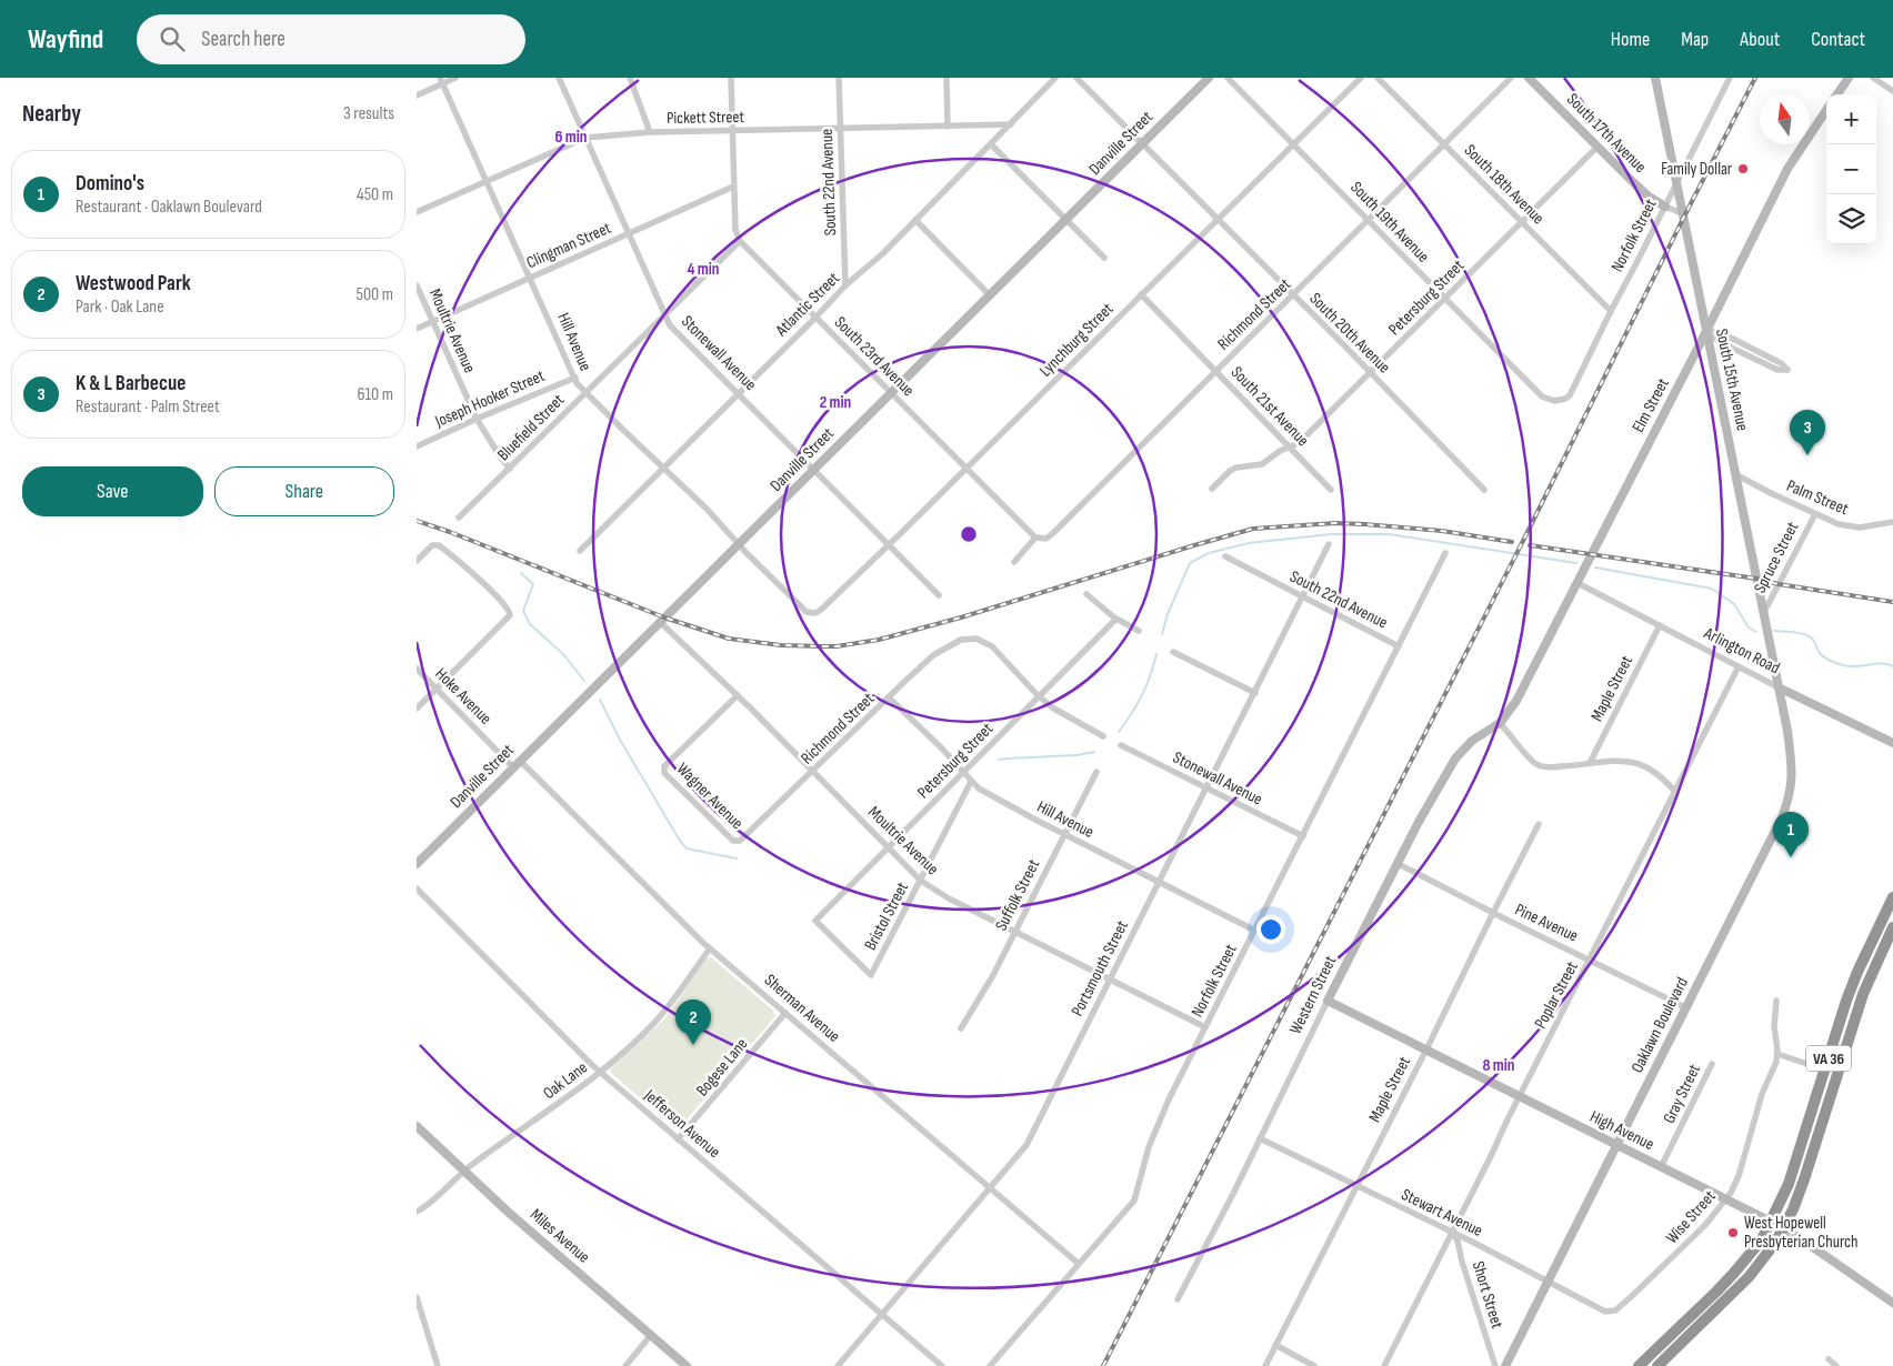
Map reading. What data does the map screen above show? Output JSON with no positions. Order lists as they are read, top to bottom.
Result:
{
  "streets": {
    "highway": ["VA 36"],
    "street": [
      "Pickett Street",
      "South 17th Avenue",
      "Danville Street",
      "South 22nd Avenue",
      "South 18th Avenue",
      "South 19th Avenue",
      "Norfolk Street",
      "Clingman Street",
      "Petersburg Street",
      "Atlantic Street",
      "Richmond Street",
      "Moultrie Avenue",
      "South 20th Avenue",
      "Lynchburg Street",
      "Hill Avenue",
      "Stonewall Avenue",
      "South 23rd Avenue",
      "South 15th Avenue",
      "Joseph Hooker Street",
      "Elm Street",
      "South 21st Avenue",
      "Bluefield Street",
      "Palm Street",
      "Spruce Street",
      "Arlington Road",
      "Maple Street",
      "Hoke Avenue",
      "Wagner Avenue",
      "Suffolk Street",
      "Bristol Street",
      "Pine Avenue",
      "Portsmouth Street",
      "Western Street",
      "Poplar Street",
      "Sherman Avenue",
      "Oaklawn Boulevard",
      "Bogese Lane",
      "Oak Lane",
      "Gray Street",
      "Jefferson Avenue",
      "High Avenue",
      "Stewart Avenue",
      "Wise Street",
      "Miles Avenue",
      "Short Street"
    ]
  },
  "crossings": [
    ["Pickett Street", "South 22nd Avenue"],
    ["Pickett Street", "Atlantic Street"],
    ["Pickett Street", "Hill Avenue"],
    ["Pickett Street", "Stonewall Avenue"],
    ["South 17th Avenue", "Norfolk Street"],
    ["South 17th Avenue", "Petersburg Street"],
    ["Danville Street", "Moultrie Avenue"],
    ["Danville Street", "South 20th Avenue"],
    ["Danville Street", "Hill Avenue"],
    ["Danville Street", "Stonewall Avenue"],
    ["Danville Street", "South 23rd Avenue"],
    ["Danville Street", "Hoke Avenue"],
    ["Danville Street", "Sherman Avenue"],
    ["South 22nd Avenue", "Norfolk Street"],
    ["South 22nd Avenue", "Atlantic Street"],
    ["South 22nd Avenue", "Portsmouth Street"],
    ["South 18th Avenue", "Norfolk Street"],
    ["South 18th Avenue", "Petersburg Street"],
    ["South 18th Avenue", "Richmond Street"],
    ["South 19th Avenue", "Norfolk Street"],
    ["South 19th Avenue", "Petersburg Street"],
    ["South 19th Avenue", "Richmond Street"],
    ["South 19th Avenue", "Lynchburg Street"],
    ["Norfolk Street", "Moultrie Avenue"],
    ["Norfolk Street", "Hill Avenue"],
    ["Norfolk Street", "Stonewall Avenue"],
    ["Norfolk Street", "South 15th Avenue"],
    ["Norfolk Street", "Sherman Avenue"],
    ["Clingman Street", "Moultrie Avenue"],
    ["Clingman Street", "Hill Avenue"],
    ["Clingman Street", "Stonewall Avenue"],
    ["Petersburg Street", "Richmond Street"],
    ["Petersburg Street", "Moultrie Avenue"],
    ["Petersburg Street", "South 20th Avenue"],
    ["Petersburg Street", "Hill Avenue"],
    ["Petersburg Street", "South 21st Avenue"],
    ["Petersburg Street", "Bristol Street"],
    ["Atlantic Street", "Hill Avenue"],
    ["Atlantic Street", "Stonewall Avenue"],
    ["Atlantic Street", "South 23rd Avenue"],
    ["Richmond Street", "Moultrie Avenue"],
    ["Richmond Street", "South 20th Avenue"],
    ["Richmond Street", "Hill Avenue"],
    ["Richmond Street", "South 23rd Avenue"],
    ["Richmond Street", "South 21st Avenue"],
    ["Richmond Street", "Wagner Avenue"],
    ["Moultrie Avenue", "Joseph Hooker Street"],
    ["Moultrie Avenue", "Bluefield Street"],
    ["Moultrie Avenue", "Wagner Avenue"],
    ["Moultrie Avenue", "Suffolk Street"],
    ["Moultrie Avenue", "Bristol Street"],
    ["Moultrie Avenue", "Portsmouth Street"],
    ["South 20th Avenue", "Lynchburg Street"],
    ["Lynchburg Street", "Hill Avenue"],
    ["Lynchburg Street", "Stonewall Avenue"],
    ["Lynchburg Street", "South 23rd Avenue"],
    ["Lynchburg Street", "South 21st Avenue"],
    ["Hill Avenue", "Joseph Hooker Street"],
    ["Hill Avenue", "Bluefield Street"],
    ["Hill Avenue", "Suffolk Street"],
    ["Hill Avenue", "Bristol Street"],
    ["Hill Avenue", "Portsmouth Street"],
    ["Stonewall Avenue", "Bluefield Street"],
    ["Stonewall Avenue", "Portsmouth Street"],
    ["South 23rd Avenue", "Bluefield Street"],
    ["South 15th Avenue", "Elm Street"],
    ["South 15th Avenue", "Palm Street"],
    ["South 15th Avenue", "Spruce Street"],
    ["South 15th Avenue", "Arlington Road"],
    ["South 15th Avenue", "Oaklawn Boulevard"],
    ["Elm Street", "Arlington Road"],
    ["Elm Street", "Western Street"],
    ["Palm Street", "Spruce Street"],
    ["Arlington Road", "Maple Street"],
    ["Arlington Road", "Poplar Street"],
    ["Arlington Road", "Oaklawn Boulevard"],
    ["Maple Street", "Pine Avenue"],
    ["Maple Street", "High Avenue"],
    ["Maple Street", "Stewart Avenue"],
    ["Hoke Avenue", "Sherman Avenue"],
    ["Pine Avenue", "Western Street"],
    ["Pine Avenue", "Poplar Street"],
    ["Pine Avenue", "Oaklawn Boulevard"],
    ["Portsmouth Street", "Sherman Avenue"],
    ["Portsmouth Street", "Jefferson Avenue"],
    ["Western Street", "High Avenue"],
    ["Western Street", "Stewart Avenue"],
    ["Poplar Street", "High Avenue"],
    ["Poplar Street", "Stewart Avenue"],
    ["Poplar Street", "Short Street"],
    ["Sherman Avenue", "Bogese Lane"],
    ["Sherman Avenue", "Oak Lane"],
    ["Oaklawn Boulevard", "High Avenue"],
    ["Oaklawn Boulevard", "Stewart Avenue"],
    ["VA 36", "High Avenue"],
    ["Bogese Lane", "Jefferson Avenue"],
    ["Oak Lane", "Jefferson Avenue"],
    ["Oak Lane", "Miles Avenue"],
    ["Gray Street", "High Avenue"],
    ["High Avenue", "Wise Street"],
    ["Stewart Avenue", "Wise Street"],
    ["Stewart Avenue", "Short Street"]
  ],
  "places": ["Family Dollar", "West Hopewell Presbyterian Church"],
  "north": "top",
  "page": {
    "header": "Wayfind",
    "search": "Search here",
    "nav": [
      "Home",
      "Map",
      "About",
      "Contact"
    ],
    "heading": ["Nearby", "3 results"],
    "map_buttons": ["+", "−"],
    "list": [
      {
        "mark": "1",
        "name": "Domino's",
        "note": "Restaurant · Oaklawn Boulevard",
        "value": "450 m"
      },
      {
        "mark": "2",
        "name": "Westwood Park",
        "note": "Park · Oak Lane",
        "value": "500 m"
      },
      {
        "mark": "3",
        "name": "K & L Barbecue",
        "note": "Restaurant · Palm Street",
        "value": "610 m"
      }
    ],
    "pins": ["3", "1", "2"],
    "buttons": ["Save", "Share"]
  },
  "rings": [
    "6 min",
    "4 min",
    "2 min",
    "8 min"
  ]
}
